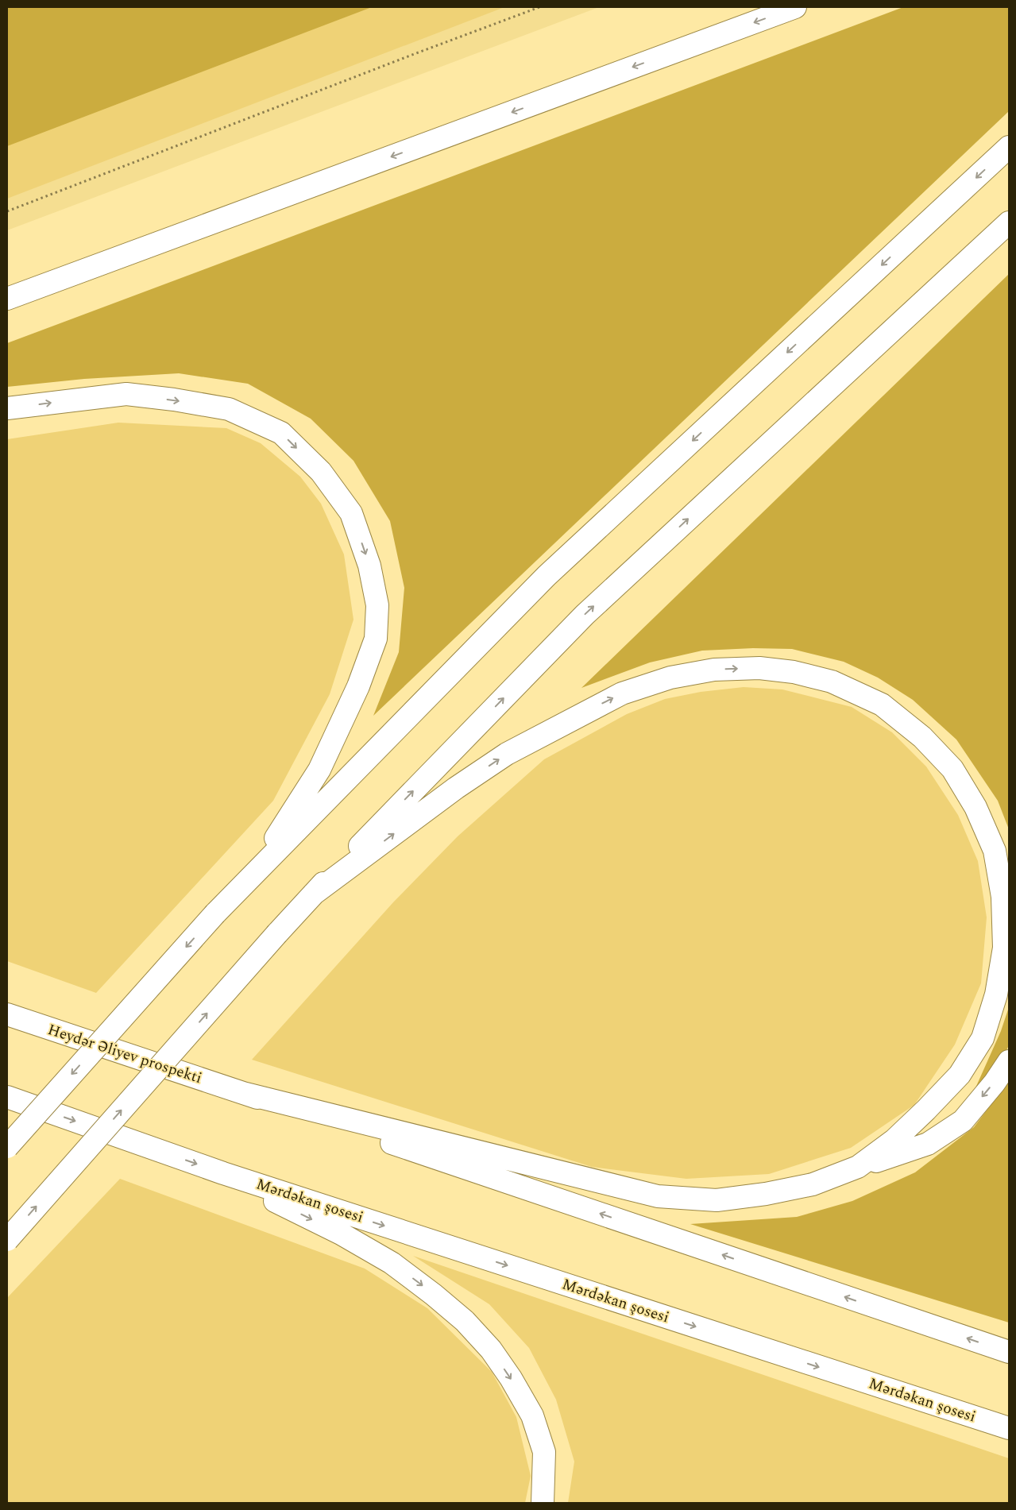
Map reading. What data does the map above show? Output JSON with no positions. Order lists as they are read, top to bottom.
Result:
{
  "streets": {
    "highway": ["Heydər Əliyev prospekti", "Mərdəkan şosesi"]
  }
}
